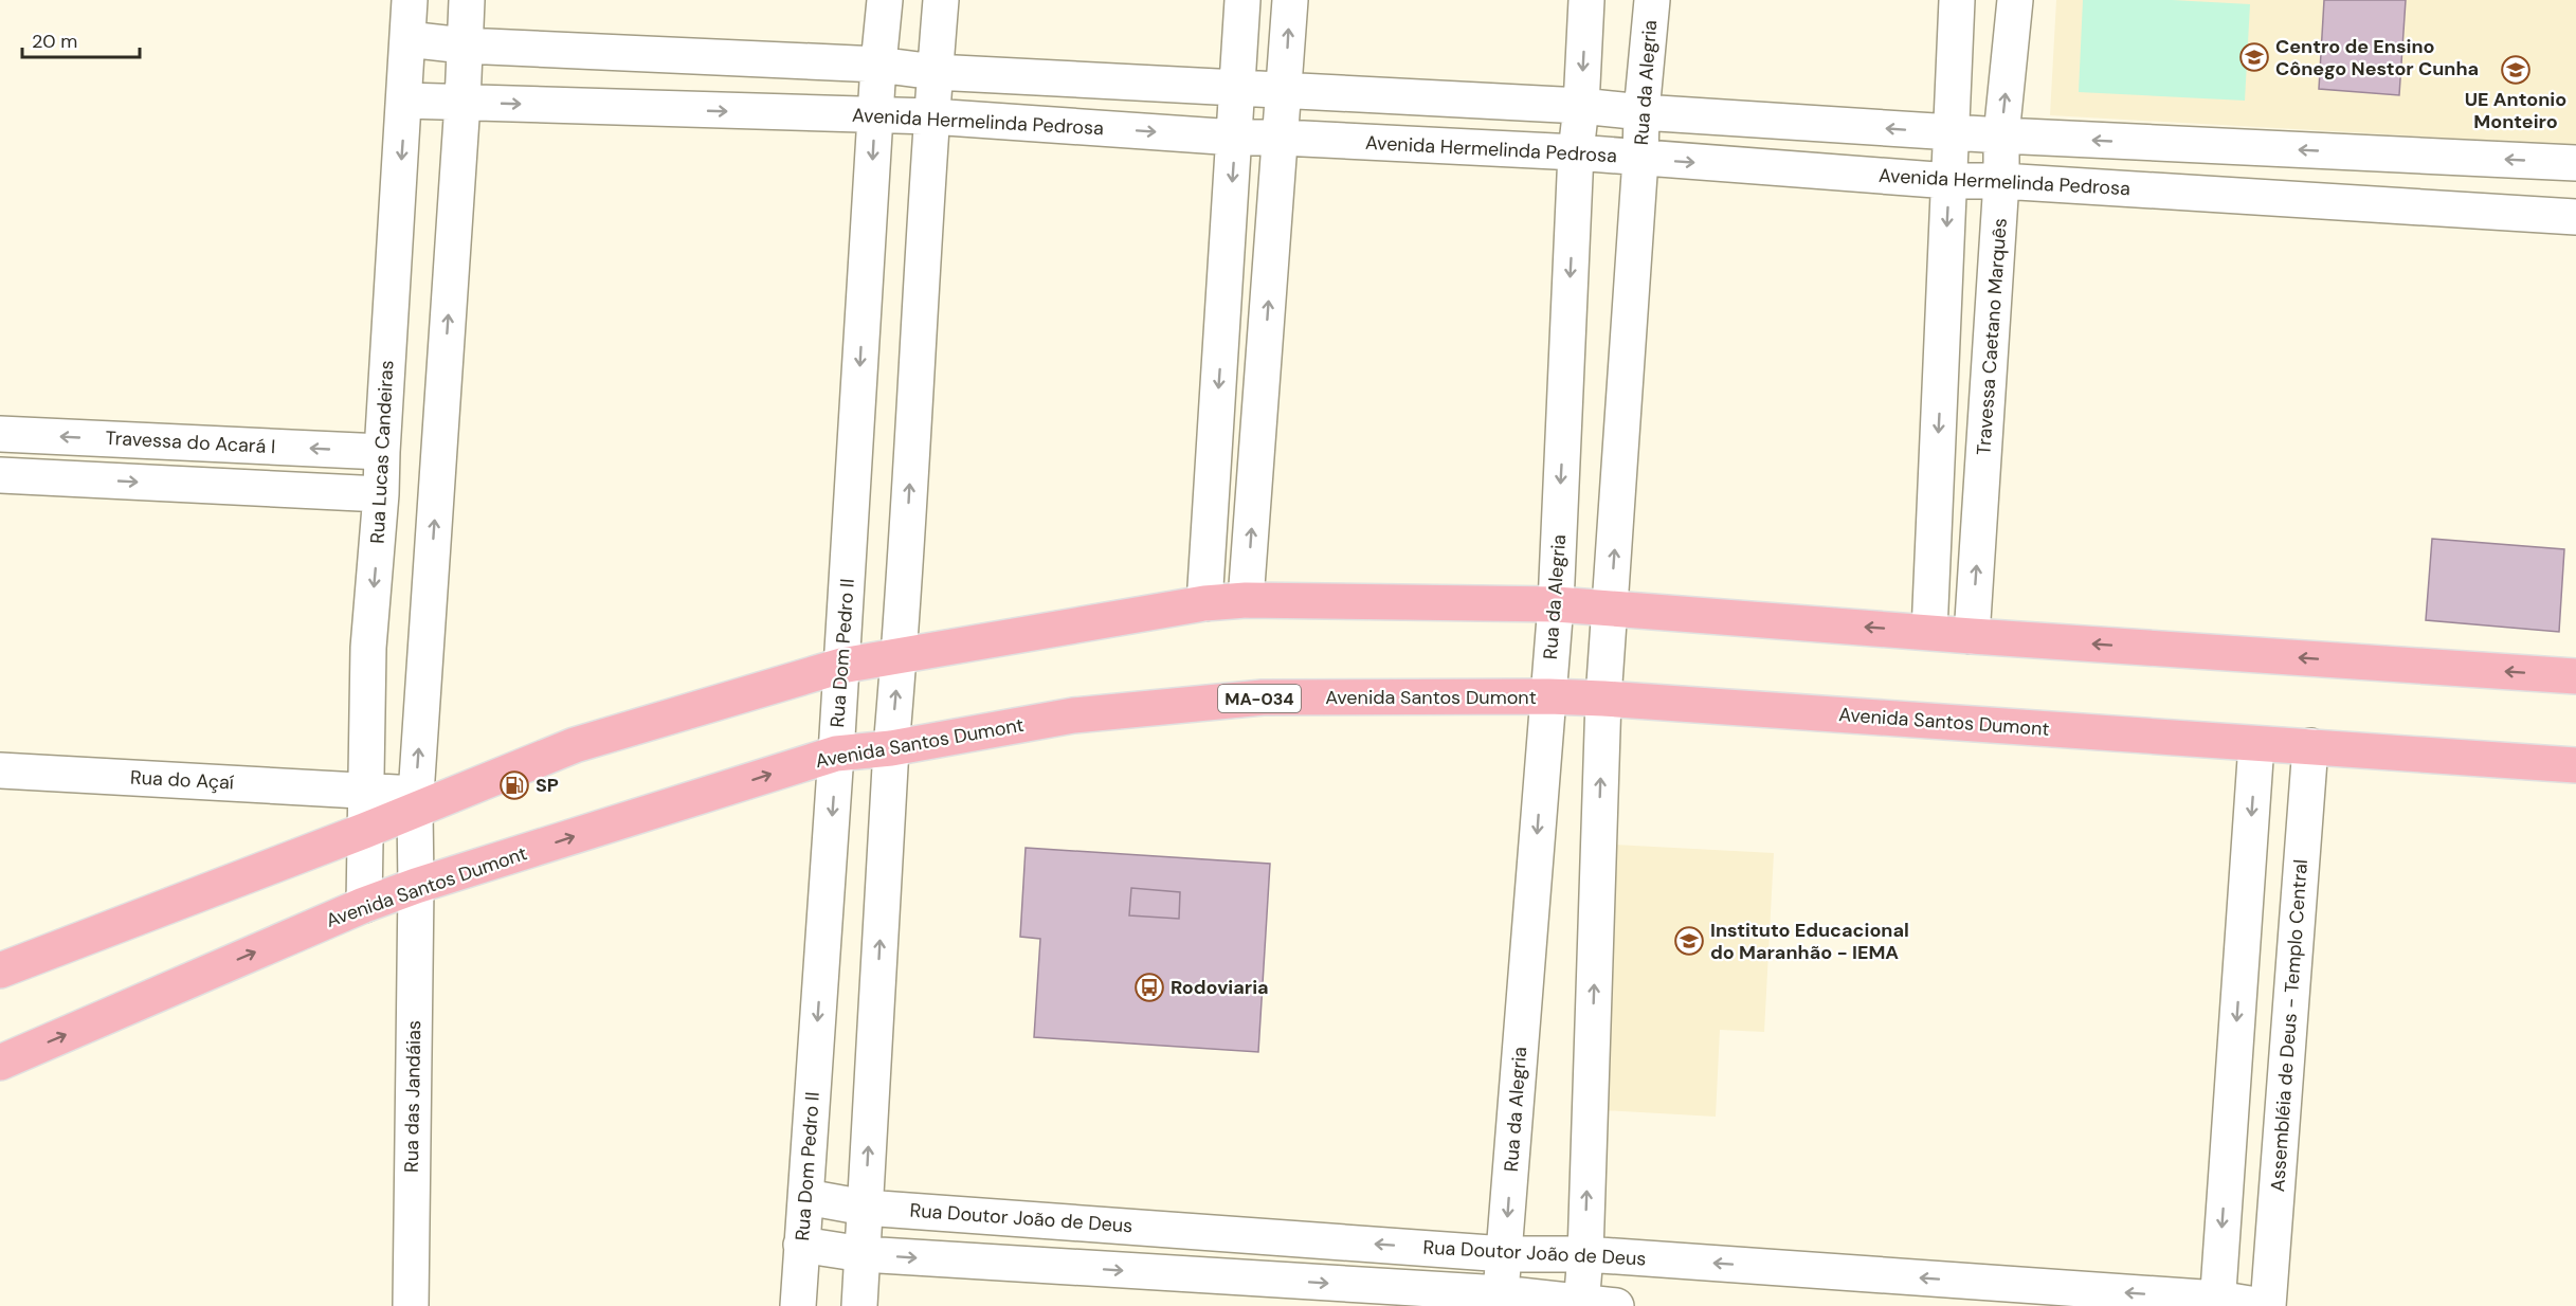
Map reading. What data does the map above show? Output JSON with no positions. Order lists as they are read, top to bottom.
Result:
{
  "streets": {
    "main road": ["Avenida Santos Dumont", "MA-034"],
    "street": [
      "Rua da Alegria",
      "Avenida Hermelinda Pedrosa",
      "Travessa Caetano Marquês",
      "Travessa do Acará I",
      "Rua Lucas Candeiras",
      "Rua Dom Pedro II",
      "Rua do Açaí",
      "Assembléia de Deus - Templo Central",
      "Rua das Jandáias",
      "Rua Doutor João de Deus"
    ]
  },
  "crossings": [
    ["Rua da Alegria", "Avenida Hermelinda Pedrosa"],
    ["Rua da Alegria", "Avenida Santos Dumont"],
    ["Rua da Alegria", "Rua Doutor João de Deus"],
    ["Avenida Hermelinda Pedrosa", "Travessa Caetano Marquês"],
    ["Avenida Hermelinda Pedrosa", "Rua Lucas Candeiras"],
    ["Avenida Hermelinda Pedrosa", "Rua Dom Pedro II"],
    ["Travessa do Acará I", "Rua Lucas Candeiras"],
    ["Rua Lucas Candeiras", "Avenida Santos Dumont"],
    ["Rua Lucas Candeiras", "Rua do Açaí"],
    ["Rua Dom Pedro II", "Avenida Santos Dumont"],
    ["Rua Dom Pedro II", "Rua Doutor João de Deus"],
    ["Avenida Santos Dumont", "Assembléia de Deus - Templo Central"],
    ["Avenida Santos Dumont", "Rua das Jandáias"]
  ],
  "places": {
    "school or university": ["Centro de Ensino Cônego Nestor Cunha", "UE Antonio Monteiro", "Instituto Educacional do Maranhão - IEMA"],
    "fuel station": ["SP"],
    "bus stop": ["Rodoviaria"]
  },
  "scale_bar": "20 m"
}
